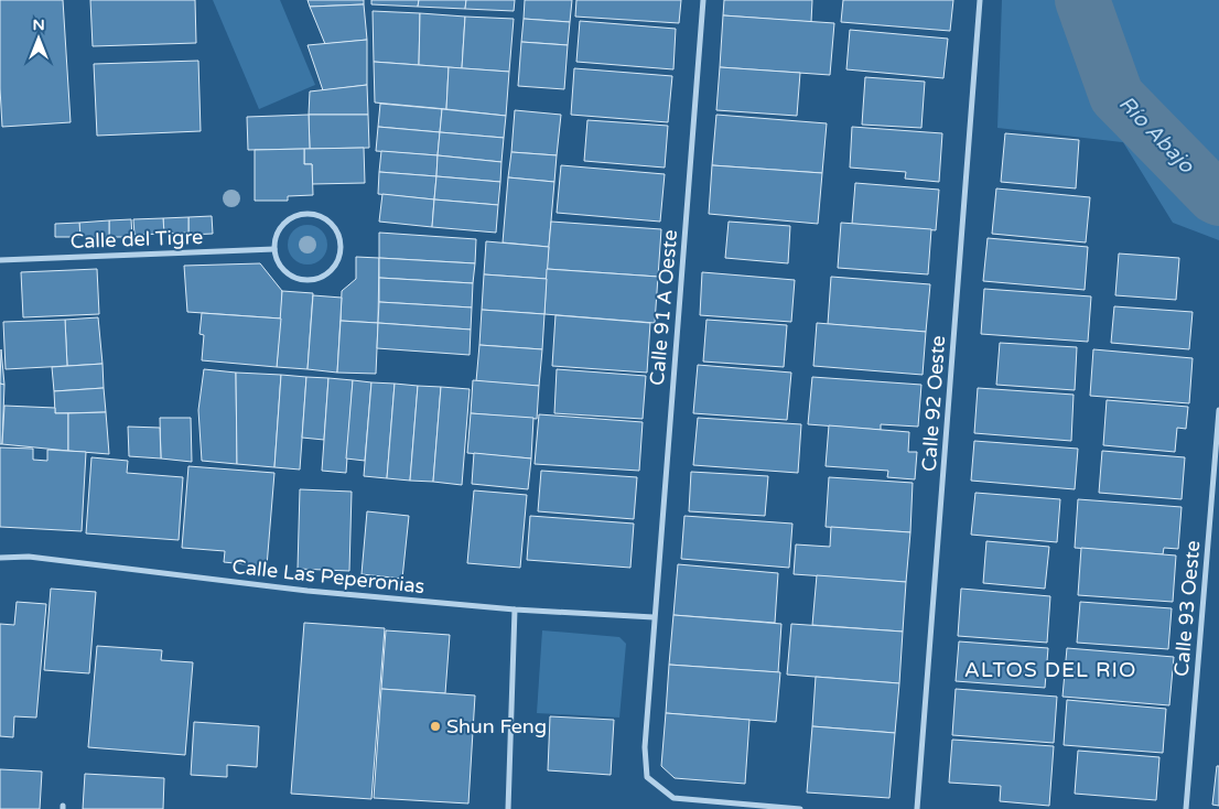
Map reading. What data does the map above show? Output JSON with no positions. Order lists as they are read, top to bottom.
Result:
{
  "streets": {
    "street": [
      "Calle del Tigre",
      "Calle 91 A Oeste",
      "Calle 92 Oeste",
      "Calle Las Peperonias",
      "Calle 93 Oeste"
    ]
  },
  "crossings": [
    ["Calle 91 A Oeste", "Calle Las Peperonias"]
  ],
  "districts": ["ALTOS DEL RIO"],
  "water": ["Río Abajo"],
  "places": ["Shun Feng"],
  "north": "top"
}
